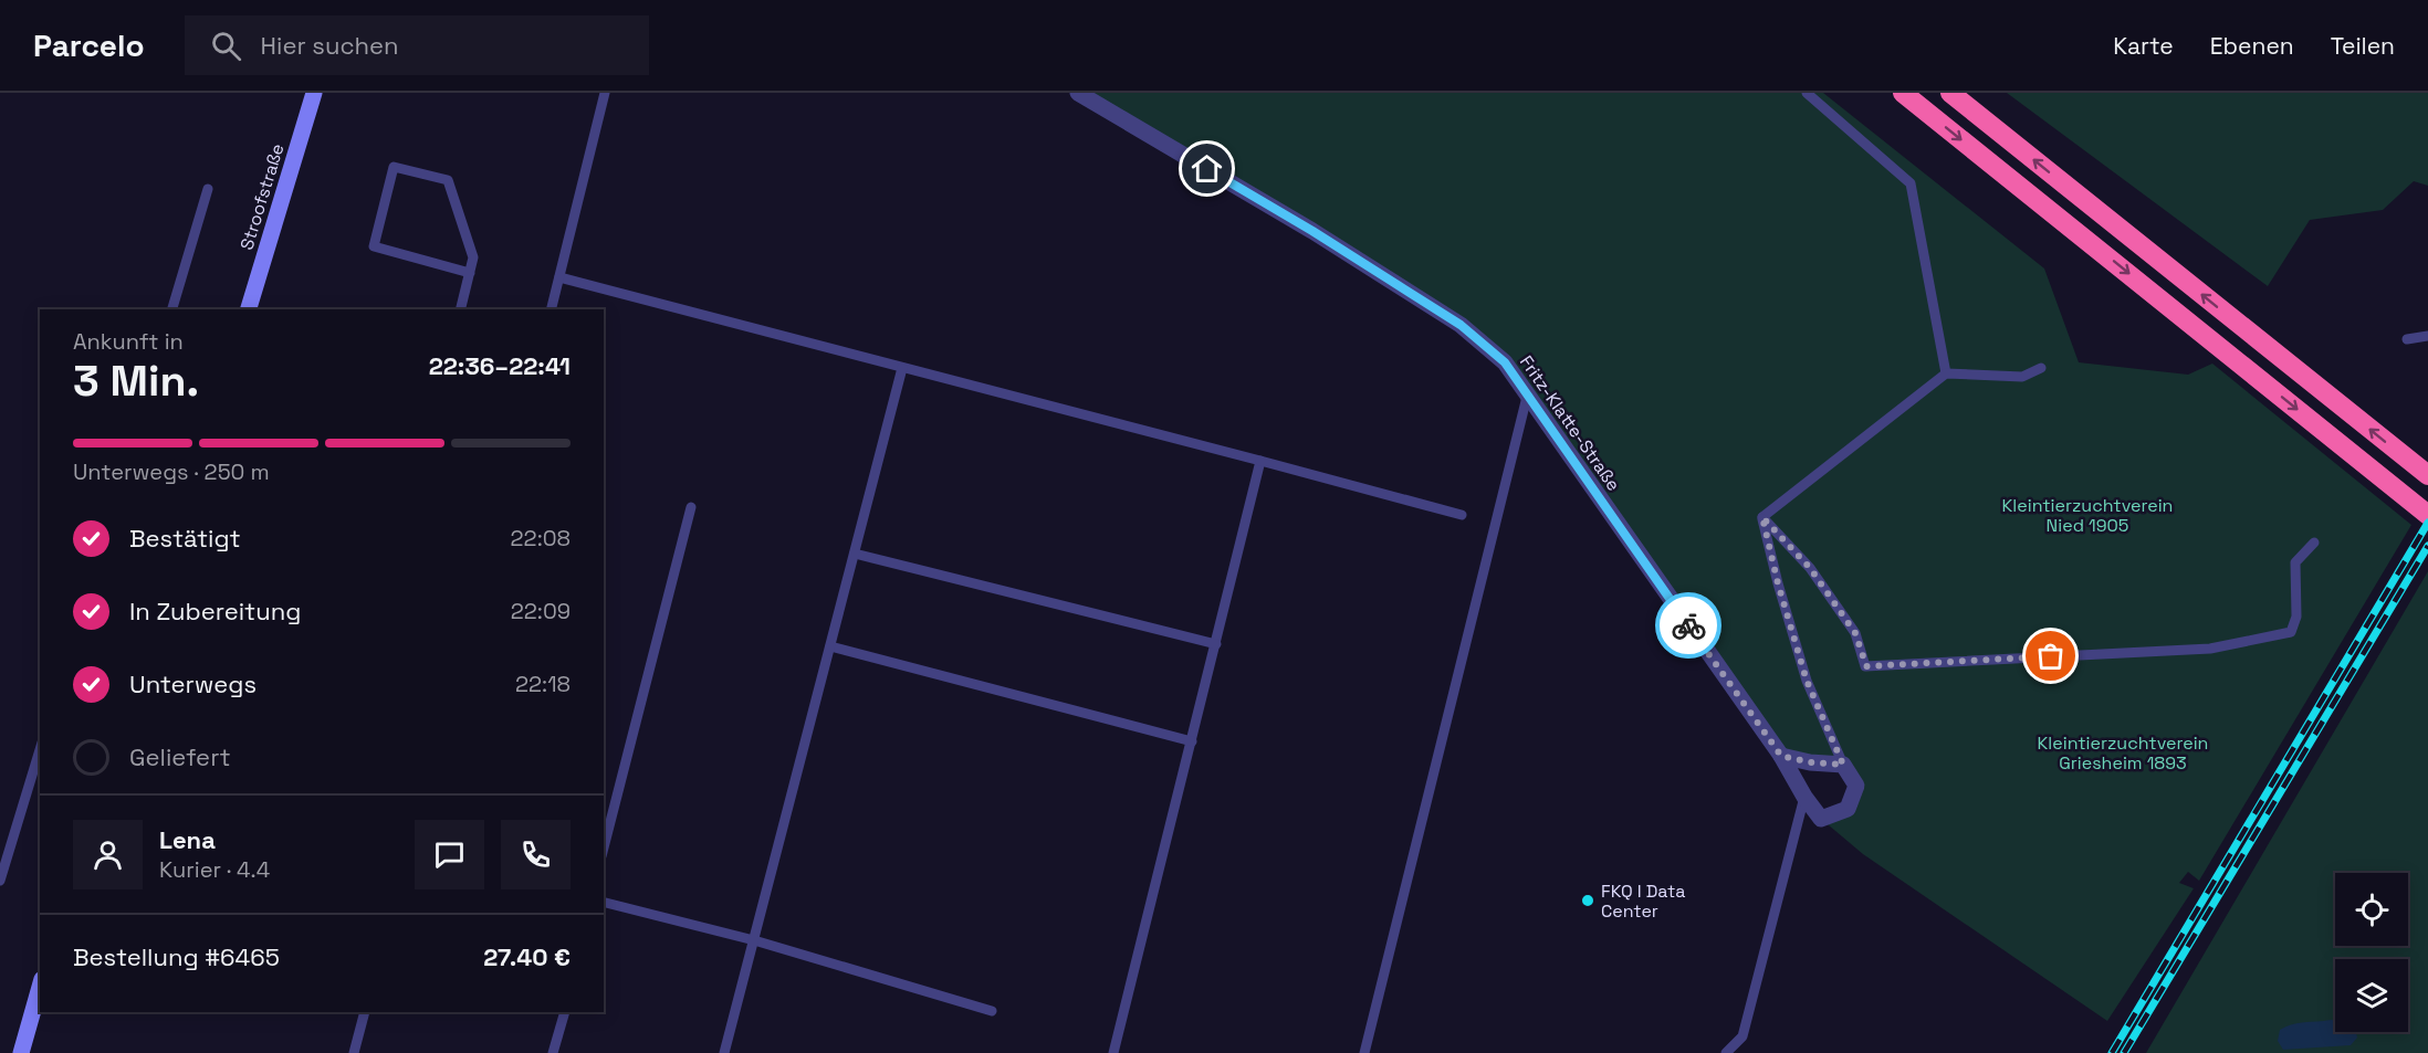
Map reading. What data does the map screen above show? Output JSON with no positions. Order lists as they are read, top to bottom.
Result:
{
  "streets": {
    "street": ["Stroofstraße", "Fritz-Klatte-Straße"]
  },
  "parks": ["Kleintierzuchtverein Nied 1905", "Kleintierzuchtverein Griesheim 1893"],
  "places": ["FKQ I Data Center"],
  "page": {
    "header": "Parcelo",
    "search": "Hier suchen",
    "nav": ["Karte", "Ebenen", "Teilen"],
    "heading": ["3 Min.", "Ankunft in", "22:36–22:41"],
    "panel": [
      "Lena",
      "Kurier · 4.4",
      "Bestellung #6465",
      "27.40 €"
    ],
    "bar": "Unterwegs · 250 m",
    "list": [
      ["Bestätigt", "22:08"],
      ["In Zubereitung", "22:09"],
      ["Unterwegs", "22:18"],
      "Geliefert"
    ]
  }
}
